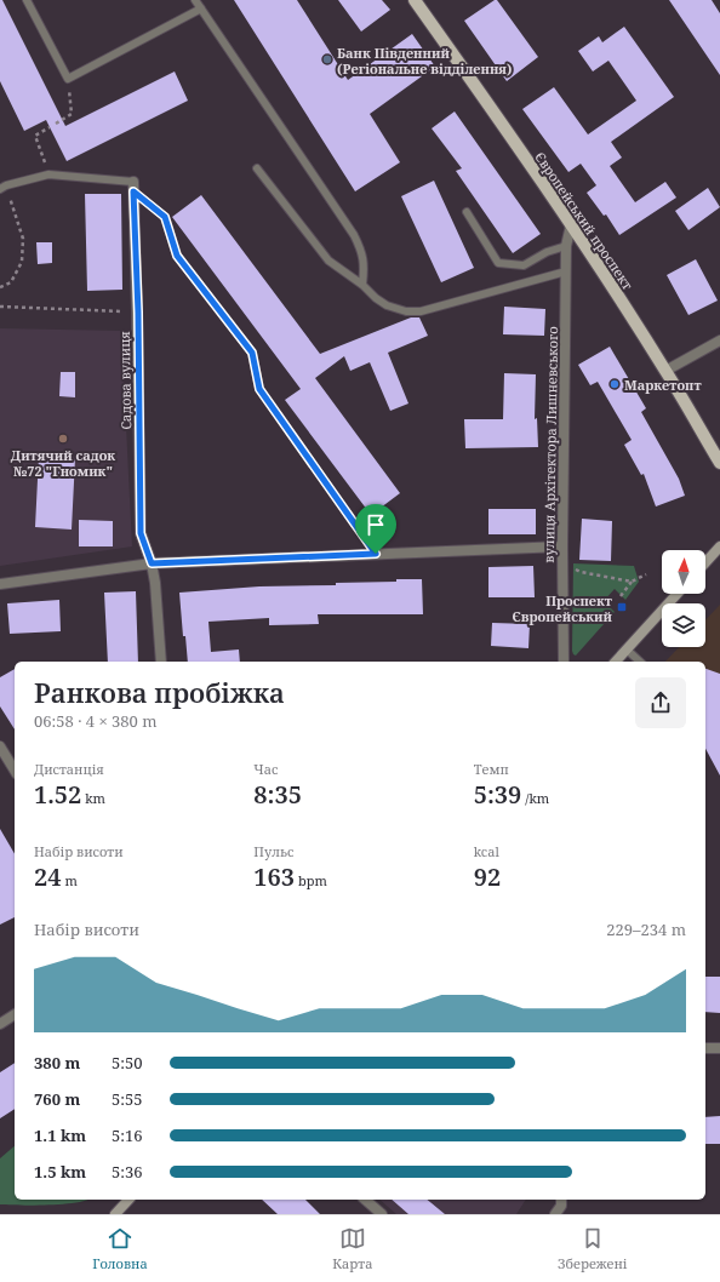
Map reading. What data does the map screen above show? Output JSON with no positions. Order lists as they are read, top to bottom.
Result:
{
  "streets": {
    "main road": ["Європейський проспект"],
    "street": ["Садова вулиця", "вулиця Архітектора Лишневського"]
  },
  "crossings": [
    ["Європейський проспект", "вулиця Архітектора Лишневського"]
  ],
  "places": {
    "other": ["Банк Південний (Регіональне відділення)", "Маркетопт", "Дитячий садок №72 \"Гномик\""],
    "transit": ["Проспект Європейський"]
  },
  "north": "top",
  "page": {
    "heading": ["Ранкова пробіжка", "06:58 · 4 × 380 m"],
    "stats": [
      ["Дистанція", "1.52 km"],
      ["Час", "8:35"],
      ["Темп", "5:39 /km"],
      ["Набір висоти", "24 m"],
      ["Пульс", "163 bpm"],
      ["kcal", "92"]
    ],
    "chart": ["Набір висоти", "229–234 m"],
    "list": [
      {
        "name": "380 m",
        "note": "5:50"
      },
      {
        "name": "760 m",
        "note": "5:55"
      },
      {
        "name": "1.1 km",
        "note": "5:16"
      },
      {
        "name": "1.5 km",
        "note": "5:36"
      }
    ],
    "tabs": ["Головна", "Карта", "Збережені"]
  }
}
